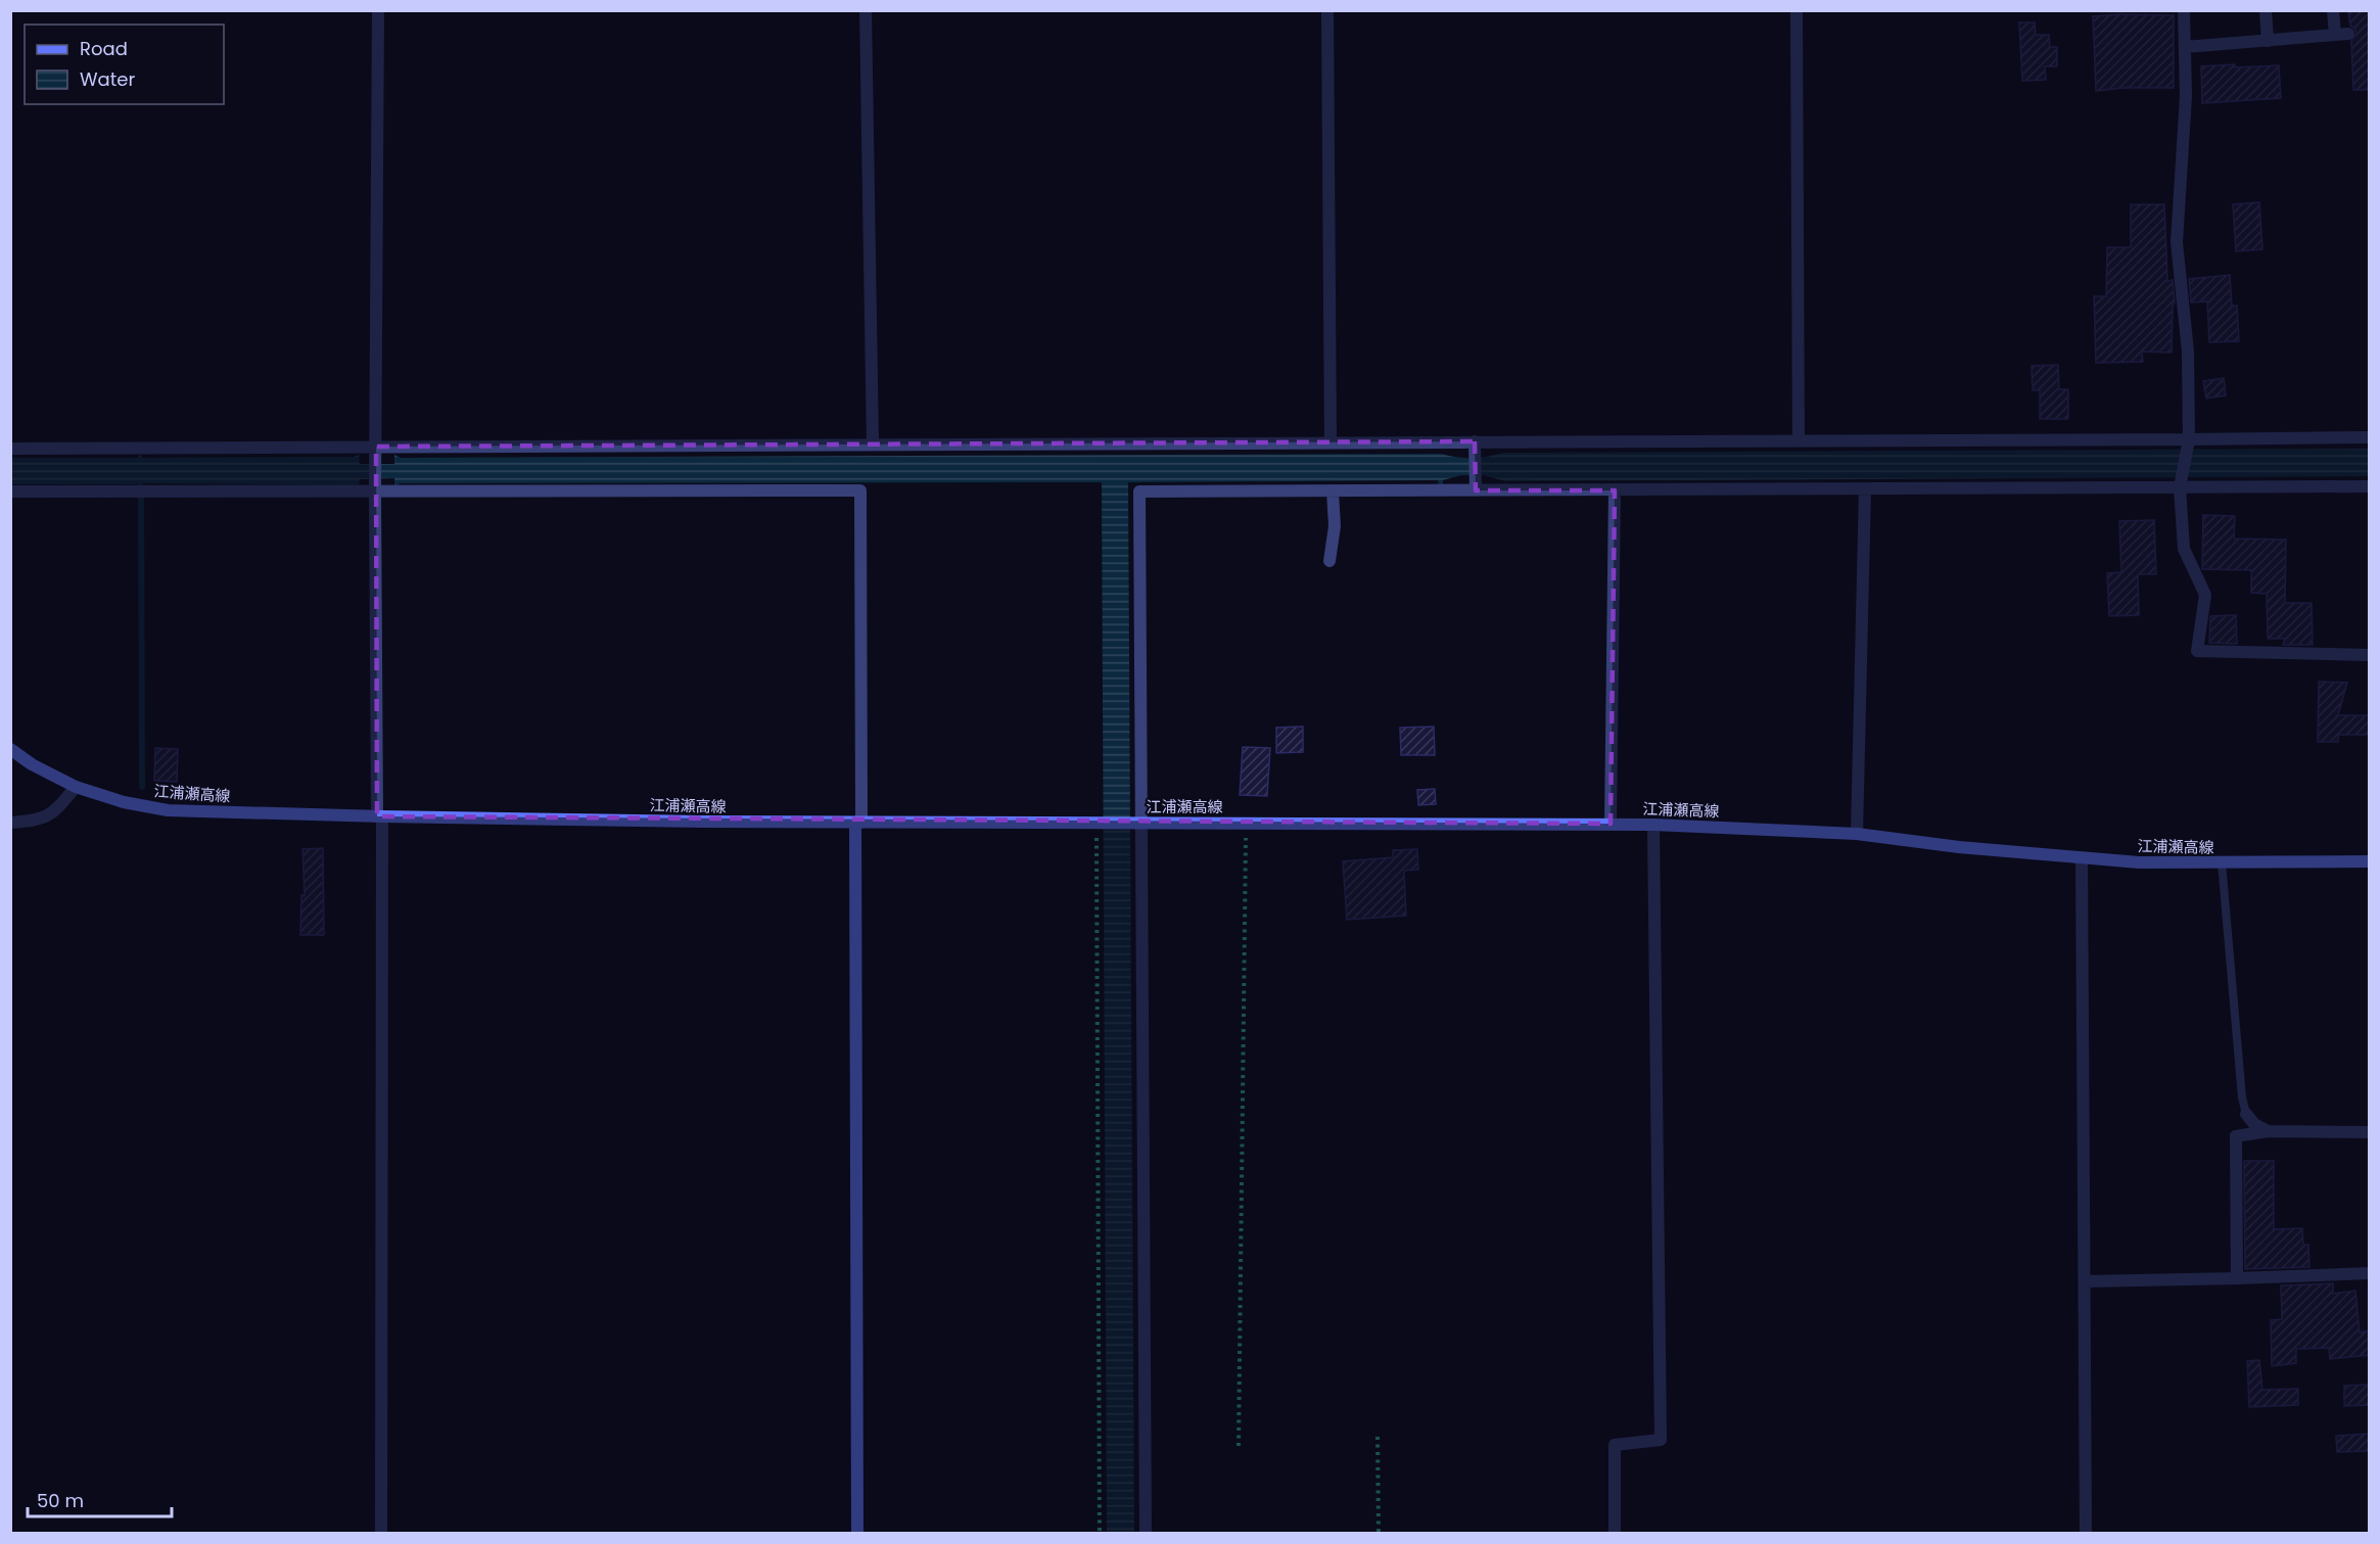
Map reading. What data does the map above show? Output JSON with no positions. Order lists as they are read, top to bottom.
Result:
{
  "streets": {
    "main road": ["江浦瀬高線"]
  },
  "legend": ["Road", "Water"],
  "scale_bar": "50 m"
}
